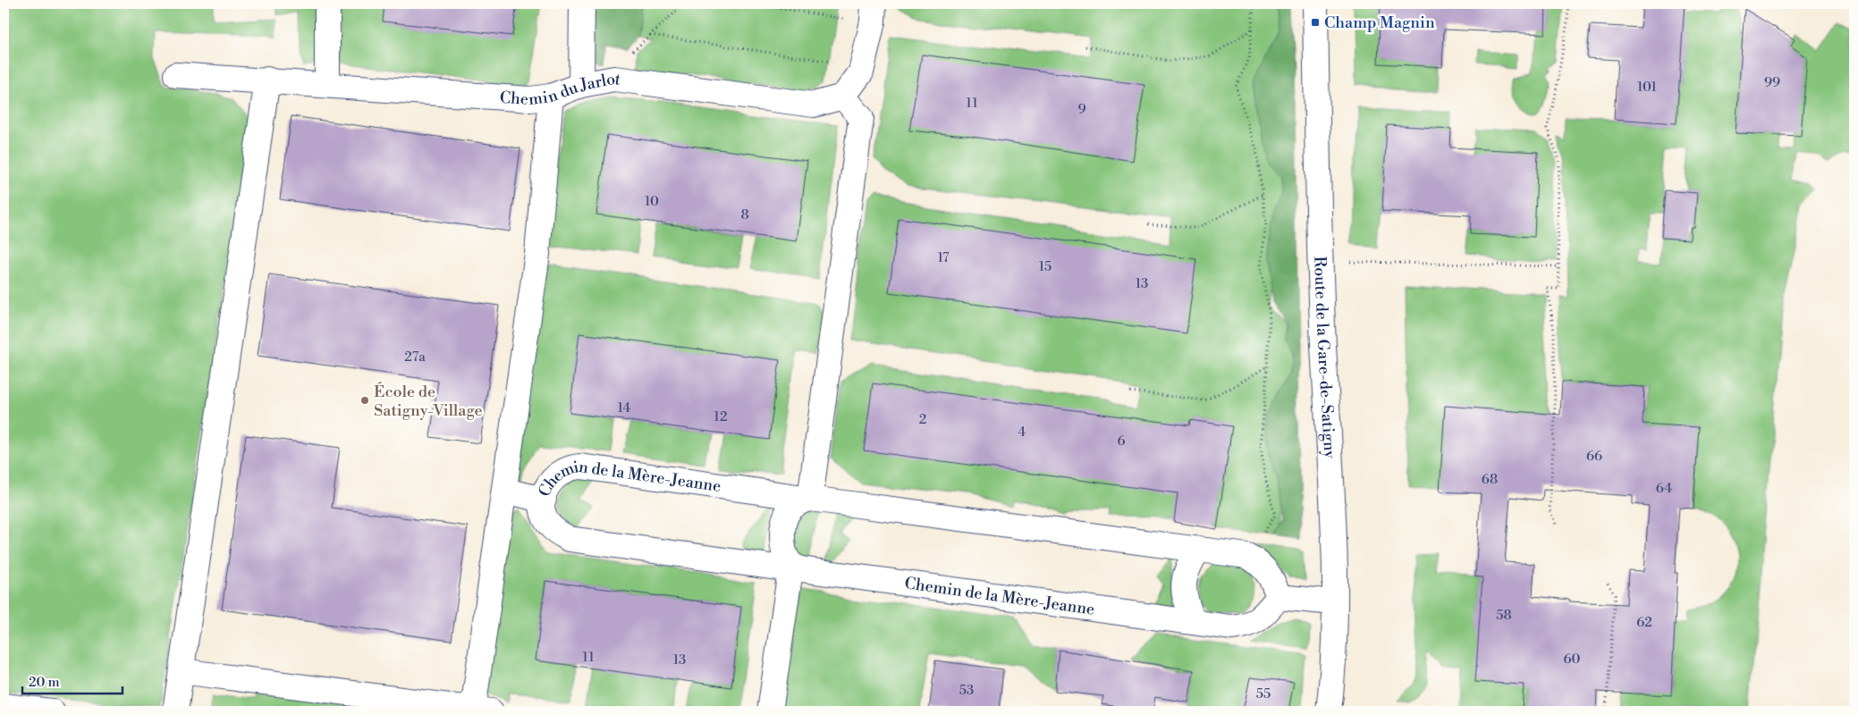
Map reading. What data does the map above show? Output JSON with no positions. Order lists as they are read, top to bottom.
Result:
{
  "streets": {
    "street": ["Chemin du Jarlot", "Route de la Gare-de-Satigny", "Chemin de la Mère-Jeanne"]
  },
  "places": {
    "transit": ["Champ Magnin"],
    "other": ["École de Satigny-Village"]
  },
  "house_numbers": [
    "99",
    "101",
    "11",
    "9",
    "10",
    "8",
    "17",
    "15",
    "13",
    "27a",
    "14",
    "12",
    "2",
    "4",
    "6",
    "66",
    "68",
    "64",
    "58",
    "62",
    "11",
    "60",
    "13",
    "53",
    "55"
  ],
  "scale_bar": "20 m"
}
